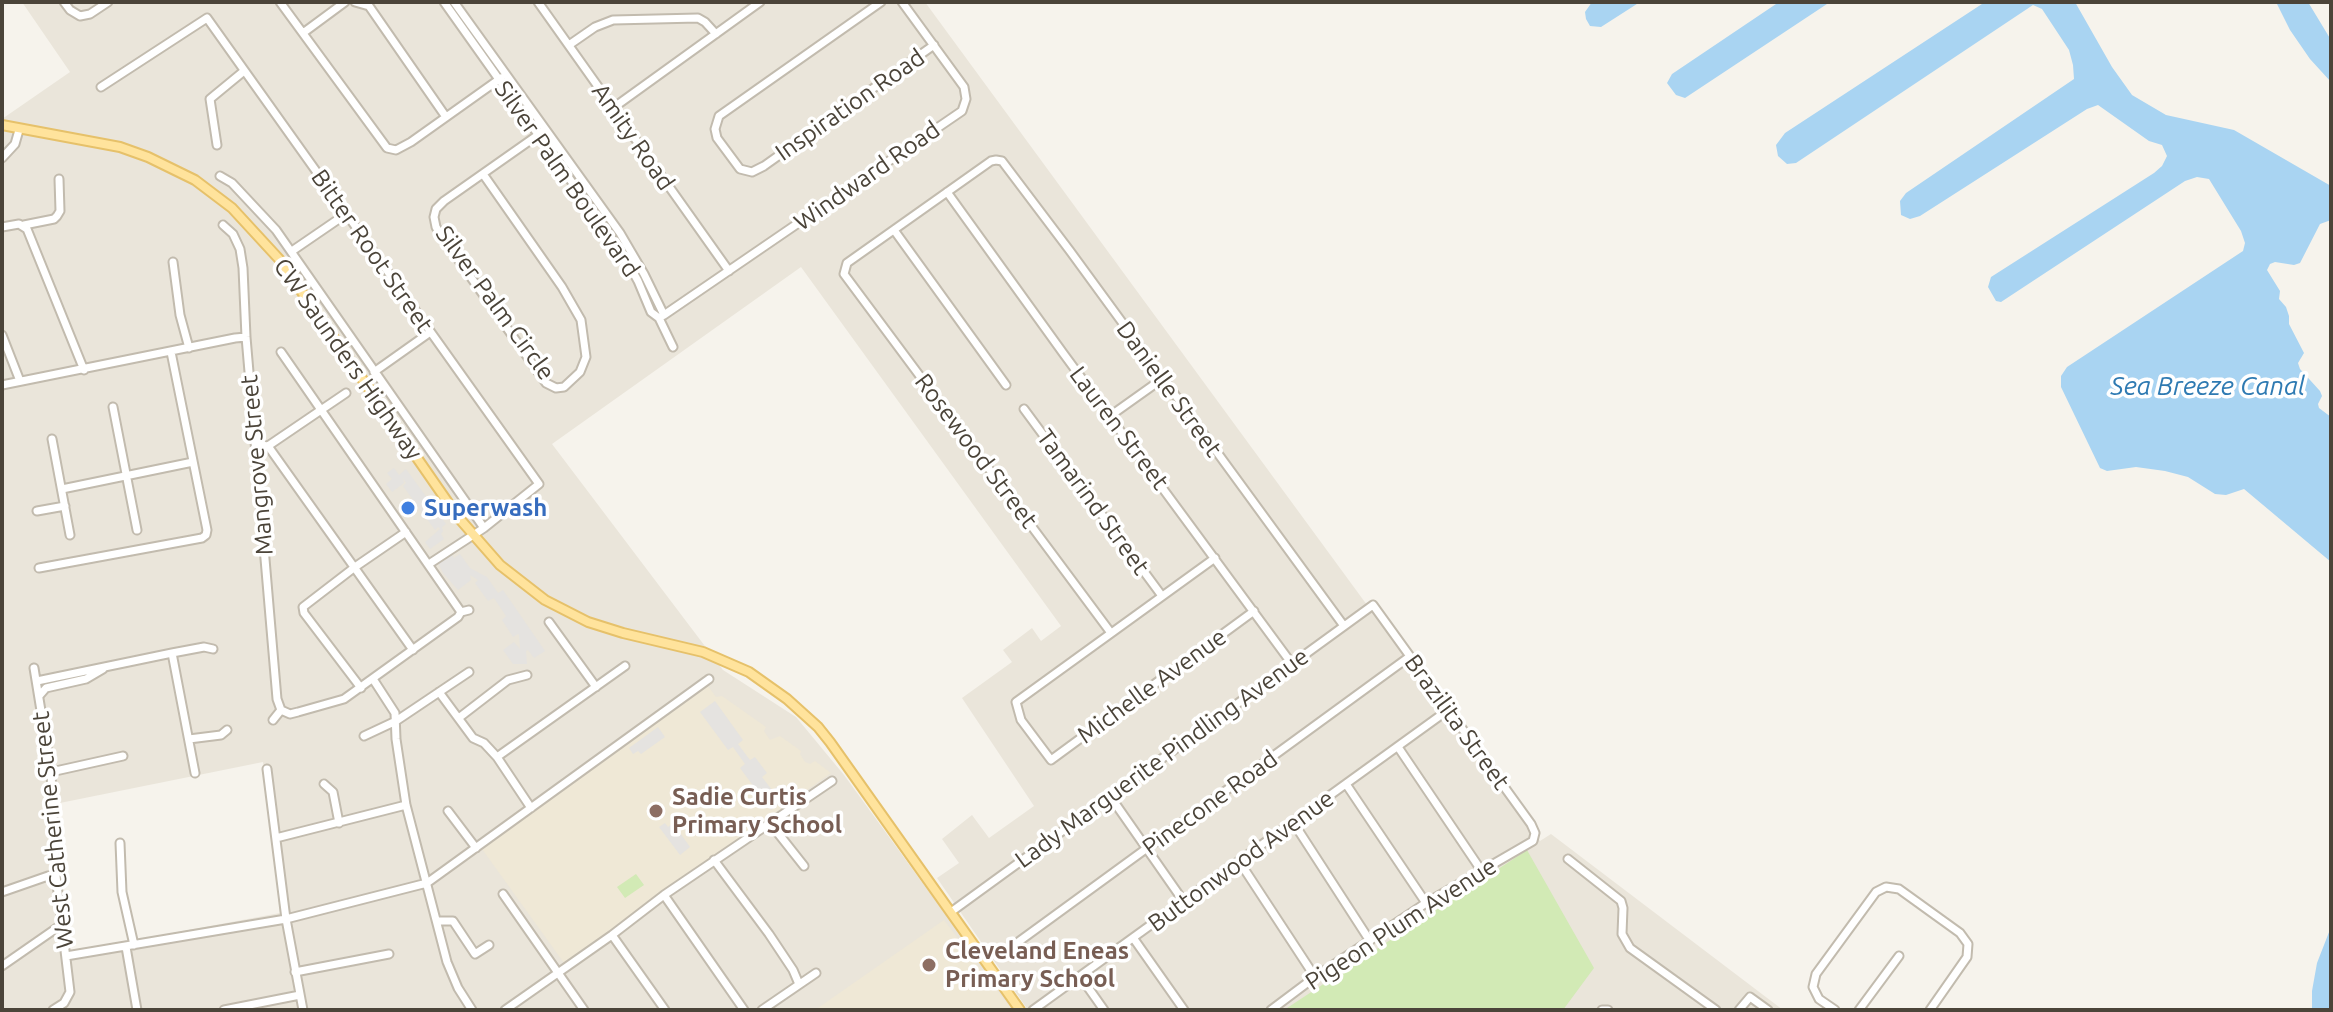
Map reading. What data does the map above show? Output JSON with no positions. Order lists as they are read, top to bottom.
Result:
{
  "streets": {
    "main road": ["CW Saunders Highway"],
    "street": [
      "Inspiration Road",
      "Amity Road",
      "Windward Road",
      "Silver Palm Boulevard",
      "Bitter Root Street",
      "Silver Palm Circle",
      "Danielle Street",
      "Lauren Street",
      "Rosewood Street",
      "Mangrove Street",
      "Tamarind Street",
      "Michelle Avenue",
      "Brazilita Street",
      "Lady Marguerite Pindling Avenue",
      "Pinecone Road",
      "West Catherine Street",
      "Buttonwood Avenue",
      "Pigeon Plum Avenue"
    ]
  },
  "crossings": [
    ["Inspiration Road", "Windward Road"],
    ["Amity Road", "Windward Road"],
    ["Windward Road", "Silver Palm Boulevard"],
    ["Silver Palm Boulevard", "Silver Palm Circle"],
    ["CW Saunders Highway", "Lady Marguerite Pindling Avenue"],
    ["Danielle Street", "Lauren Street"],
    ["Danielle Street", "Lady Marguerite Pindling Avenue"],
    ["Lauren Street", "Michelle Avenue"],
    ["Lauren Street", "Lady Marguerite Pindling Avenue"],
    ["Rosewood Street", "Michelle Avenue"],
    ["Brazilita Street", "Lady Marguerite Pindling Avenue"],
    ["Brazilita Street", "Pinecone Road"],
    ["Brazilita Street", "Buttonwood Avenue"],
    ["Brazilita Street", "Pigeon Plum Avenue"]
  ],
  "water": ["Sea Breeze Canal"],
  "places": ["Superwash", "Sadie Curtis Primary School", "Cleveland Eneas Primary School"]
}
